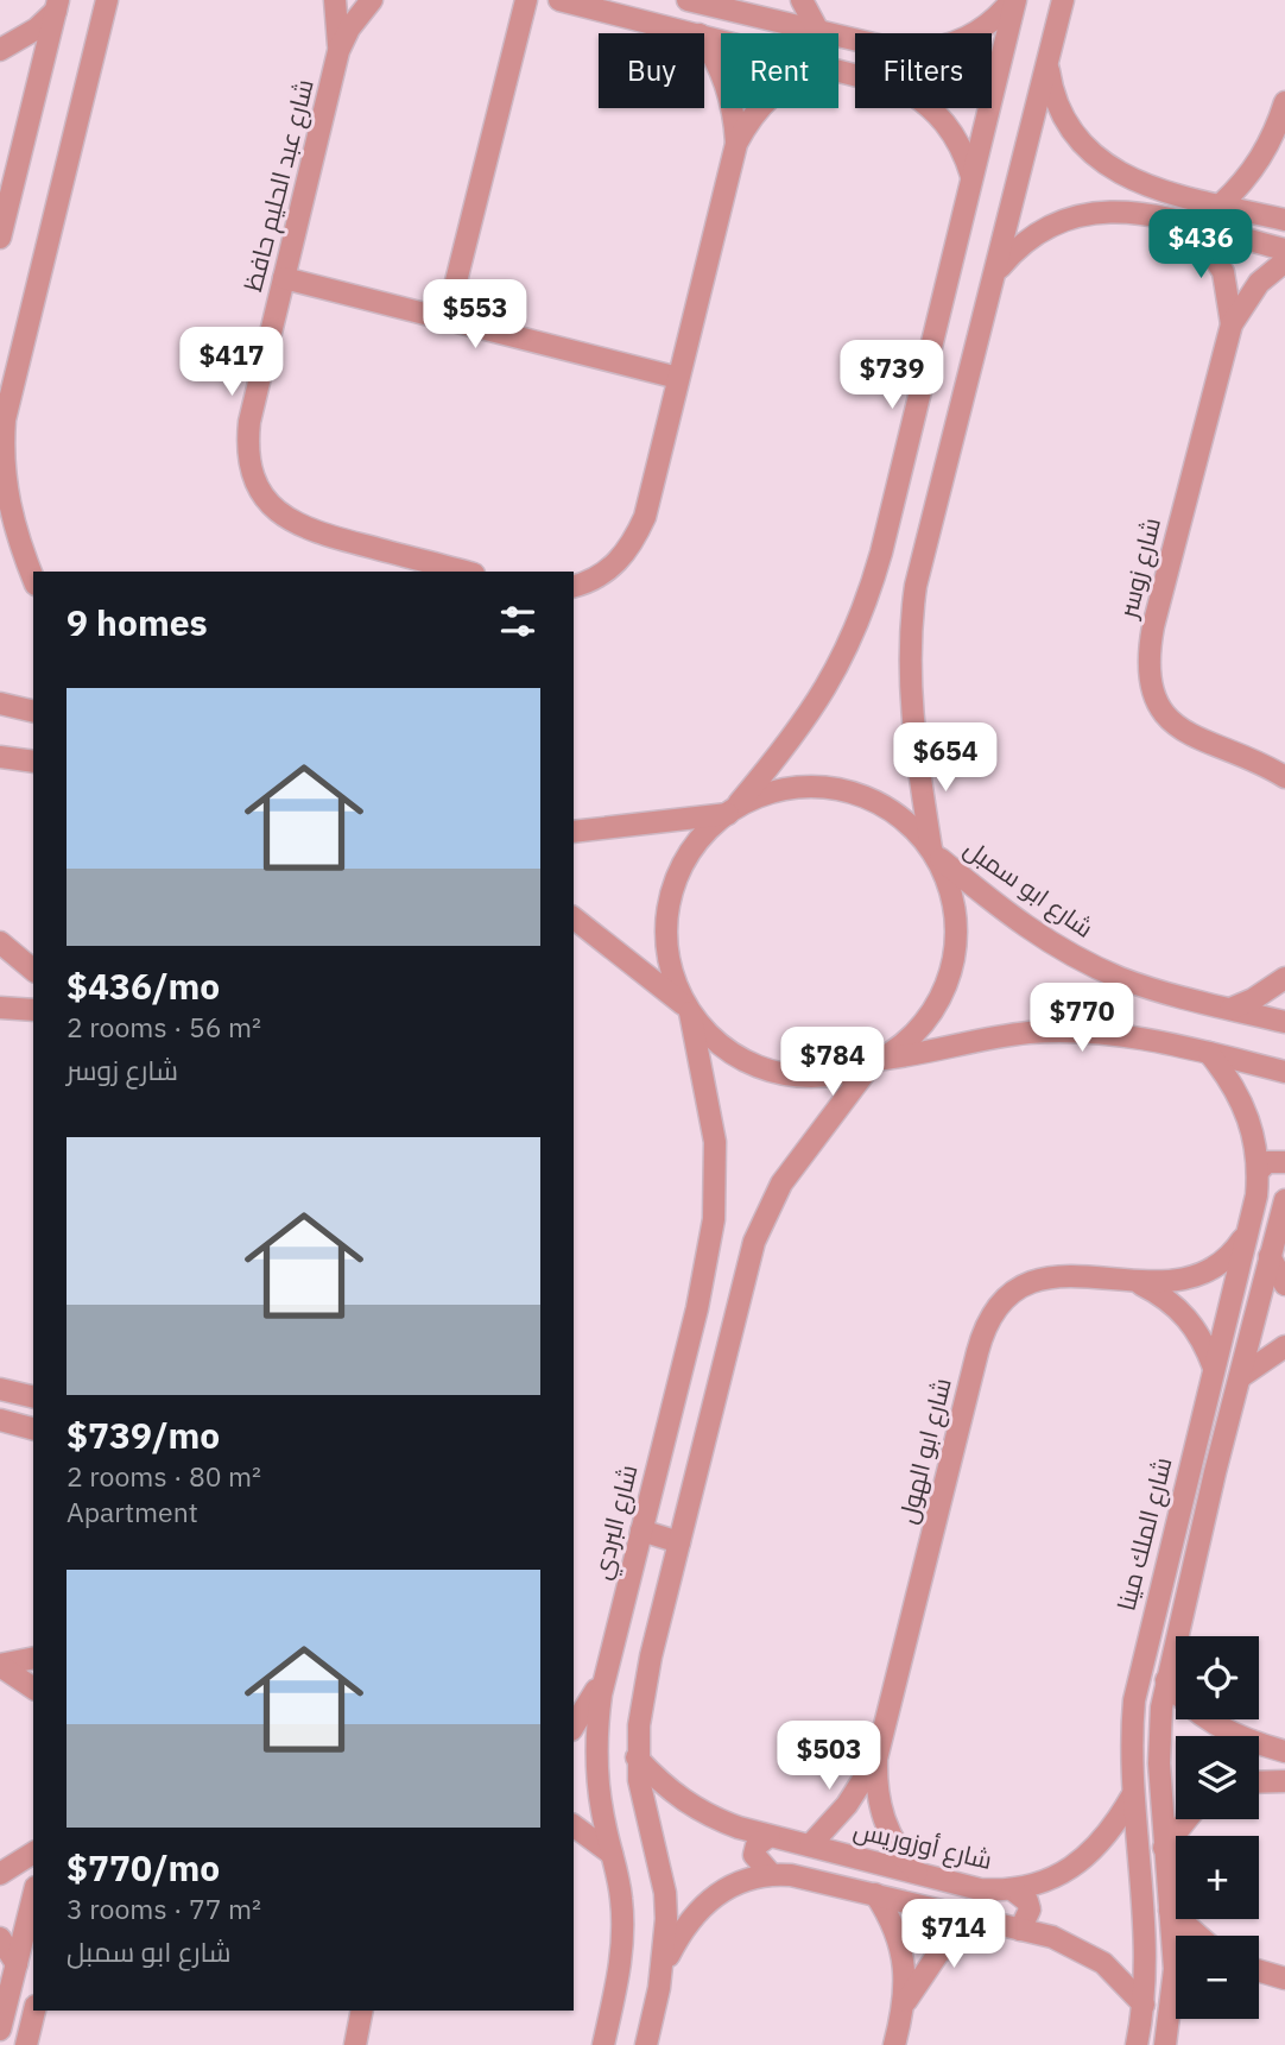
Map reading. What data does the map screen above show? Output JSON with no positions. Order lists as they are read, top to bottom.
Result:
{
  "streets": {
    "street": [
      "شارع عبد الحليم حافظ",
      "شارع زوسر",
      "شارع ابو سمبل",
      "شارع ابو الهول",
      "شارع البردي",
      "شارع الملك مينا",
      "شارع أوزوريس"
    ]
  },
  "crossings": [
    ["شارع ابو سمبل", "شارع البردي"],
    ["شارع ابو الهول", "شارع الملك مينا"],
    ["شارع ابو الهول", "شارع أوزوريس"],
    ["شارع الملك مينا", "شارع أوزوريس"]
  ],
  "page": {
    "chip": ["Buy", "Rent", "Filters"],
    "price": [
      "$436",
      "$553",
      "$417",
      "$739",
      "$654",
      "$770",
      "$784",
      "$503",
      "$714"
    ],
    "heading": "9 homes",
    "list": [
      {
        "name": "$436/mo",
        "note": "2 rooms · 56 m² · شارع زوسر"
      },
      {
        "name": "$739/mo",
        "note": "2 rooms · 80 m² · Apartment"
      },
      {
        "name": "$770/mo",
        "note": "3 rooms · 77 m² · شارع ابو سمبل"
      }
    ],
    "map_buttons": ["+", "−"]
  }
}
